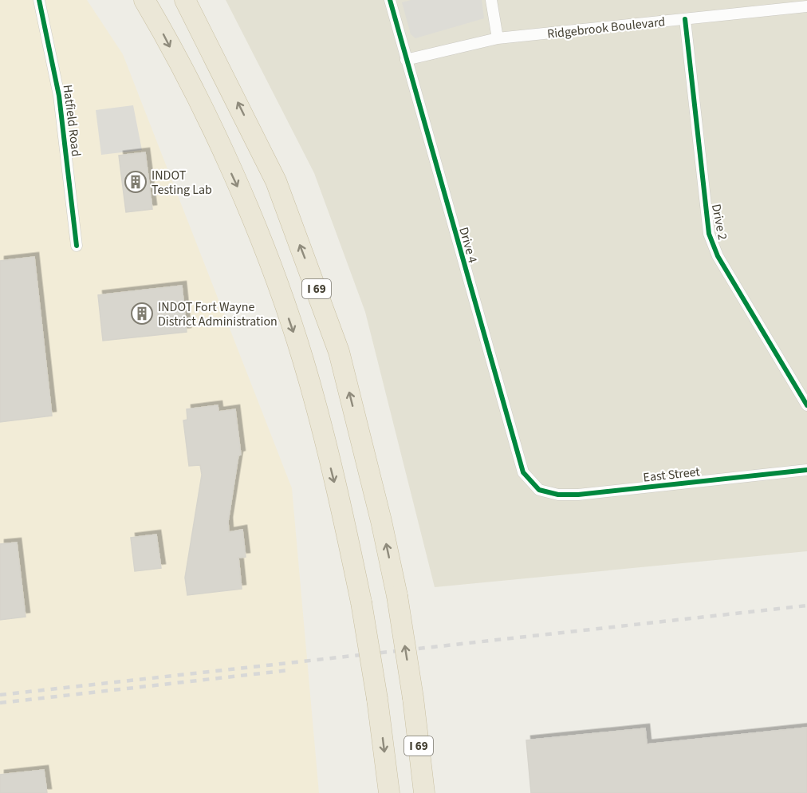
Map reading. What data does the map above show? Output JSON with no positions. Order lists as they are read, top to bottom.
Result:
{
  "streets": {
    "highway": ["I 69"],
    "street": [
      "Ridgebrook Boulevard",
      "Hatfield Road",
      "Drive 2",
      "Drive 4",
      "East Street"
    ]
  },
  "crossings": [
    ["Ridgebrook Boulevard", "Drive 2"],
    ["Ridgebrook Boulevard", "Drive 4"],
    ["Drive 4", "East Street"]
  ],
  "places": {
    "building": ["INDOT Testing Lab", "INDOT Fort Wayne District Administration"]
  }
}
